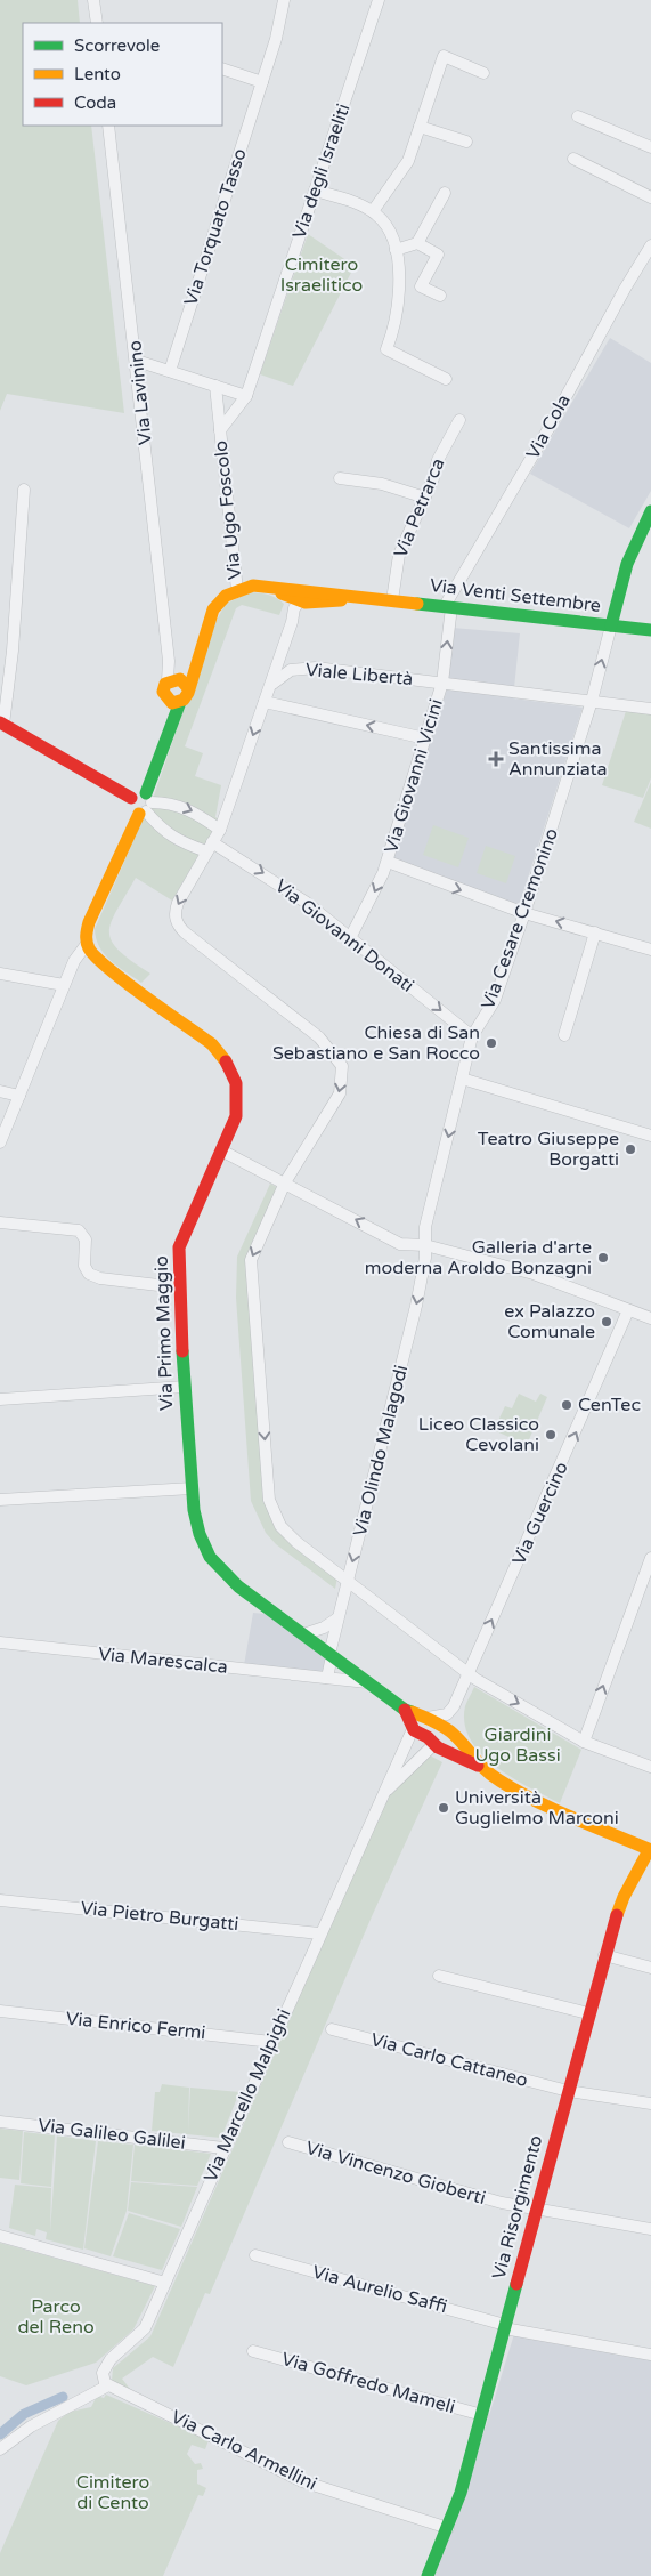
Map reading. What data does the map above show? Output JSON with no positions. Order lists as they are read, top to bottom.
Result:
{
  "streets": {
    "street": [
      "Via degli Israeliti",
      "Via Torquato Tasso",
      "Via Lavinino",
      "Via Cola",
      "Via Petrarca",
      "Via Ugo Foscolo",
      "Via Venti Settembre",
      "Viale Libertà",
      "Via Giovanni Vicini",
      "Via Cesare Cremonino",
      "Via Giovanni Donati",
      "Via Primo Maggio",
      "Via Olindo Malagodi",
      "Via Guercino",
      "Via Marescalca",
      "Via Pietro Burgatti",
      "Via Enrico Fermi",
      "Via Carlo Cattaneo",
      "Via Marcello Malpighi",
      "Via Galileo Galilei",
      "Via Vincenzo Gioberti",
      "Via Risorgimento",
      "Via Aurelio Saffi",
      "Via Goffredo Mameli",
      "Via Carlo Armellini"
    ]
  },
  "crossings": [
    ["Via degli Israeliti", "Via Ugo Foscolo"],
    ["Via Lavinino", "Via Venti Settembre"],
    ["Via Cola", "Via Venti Settembre"],
    ["Via Cola", "Via Giovanni Vicini"],
    ["Via Petrarca", "Via Venti Settembre"],
    ["Via Ugo Foscolo", "Via Venti Settembre"],
    ["Via Venti Settembre", "Viale Libertà"],
    ["Via Venti Settembre", "Via Giovanni Vicini"],
    ["Via Venti Settembre", "Via Cesare Cremonino"],
    ["Viale Libertà", "Via Giovanni Vicini"],
    ["Viale Libertà", "Via Cesare Cremonino"],
    ["Via Giovanni Vicini", "Via Giovanni Donati"],
    ["Via Cesare Cremonino", "Via Giovanni Donati"],
    ["Via Cesare Cremonino", "Via Olindo Malagodi"],
    ["Via Primo Maggio", "Via Olindo Malagodi"],
    ["Via Primo Maggio", "Via Marescalca"],
    ["Via Primo Maggio", "Via Marcello Malpighi"],
    ["Via Pietro Burgatti", "Via Marcello Malpighi"],
    ["Via Enrico Fermi", "Via Marcello Malpighi"],
    ["Via Carlo Cattaneo", "Via Risorgimento"],
    ["Via Marcello Malpighi", "Via Galileo Galilei"],
    ["Via Marcello Malpighi", "Via Carlo Armellini"],
    ["Via Vincenzo Gioberti", "Via Risorgimento"],
    ["Via Risorgimento", "Via Aurelio Saffi"],
    ["Via Risorgimento", "Via Goffredo Mameli"],
    ["Via Risorgimento", "Via Carlo Armellini"]
  ],
  "one_way": ["Via Giovanni Donati", "Via Olindo Malagodi", "Via Guercino"],
  "parks": [
    "Cimitero Israelitico",
    "Giardini Ugo Bassi",
    "Parco del Reno",
    "Cimitero di Cento"
  ],
  "places": {
    "health": ["Santissima Annunziata"],
    "other": [
      "Chiesa di San Sebastiano e San Rocco",
      "Teatro Giuseppe Borgatti",
      "Galleria d'arte moderna Aroldo Bonzagni",
      "ex Palazzo Comunale",
      "CenTec",
      "Liceo Classico Cevolani",
      "Università Guglielmo Marconi"
    ]
  },
  "legend": ["Scorrevole", "Lento", "Coda"]
}
